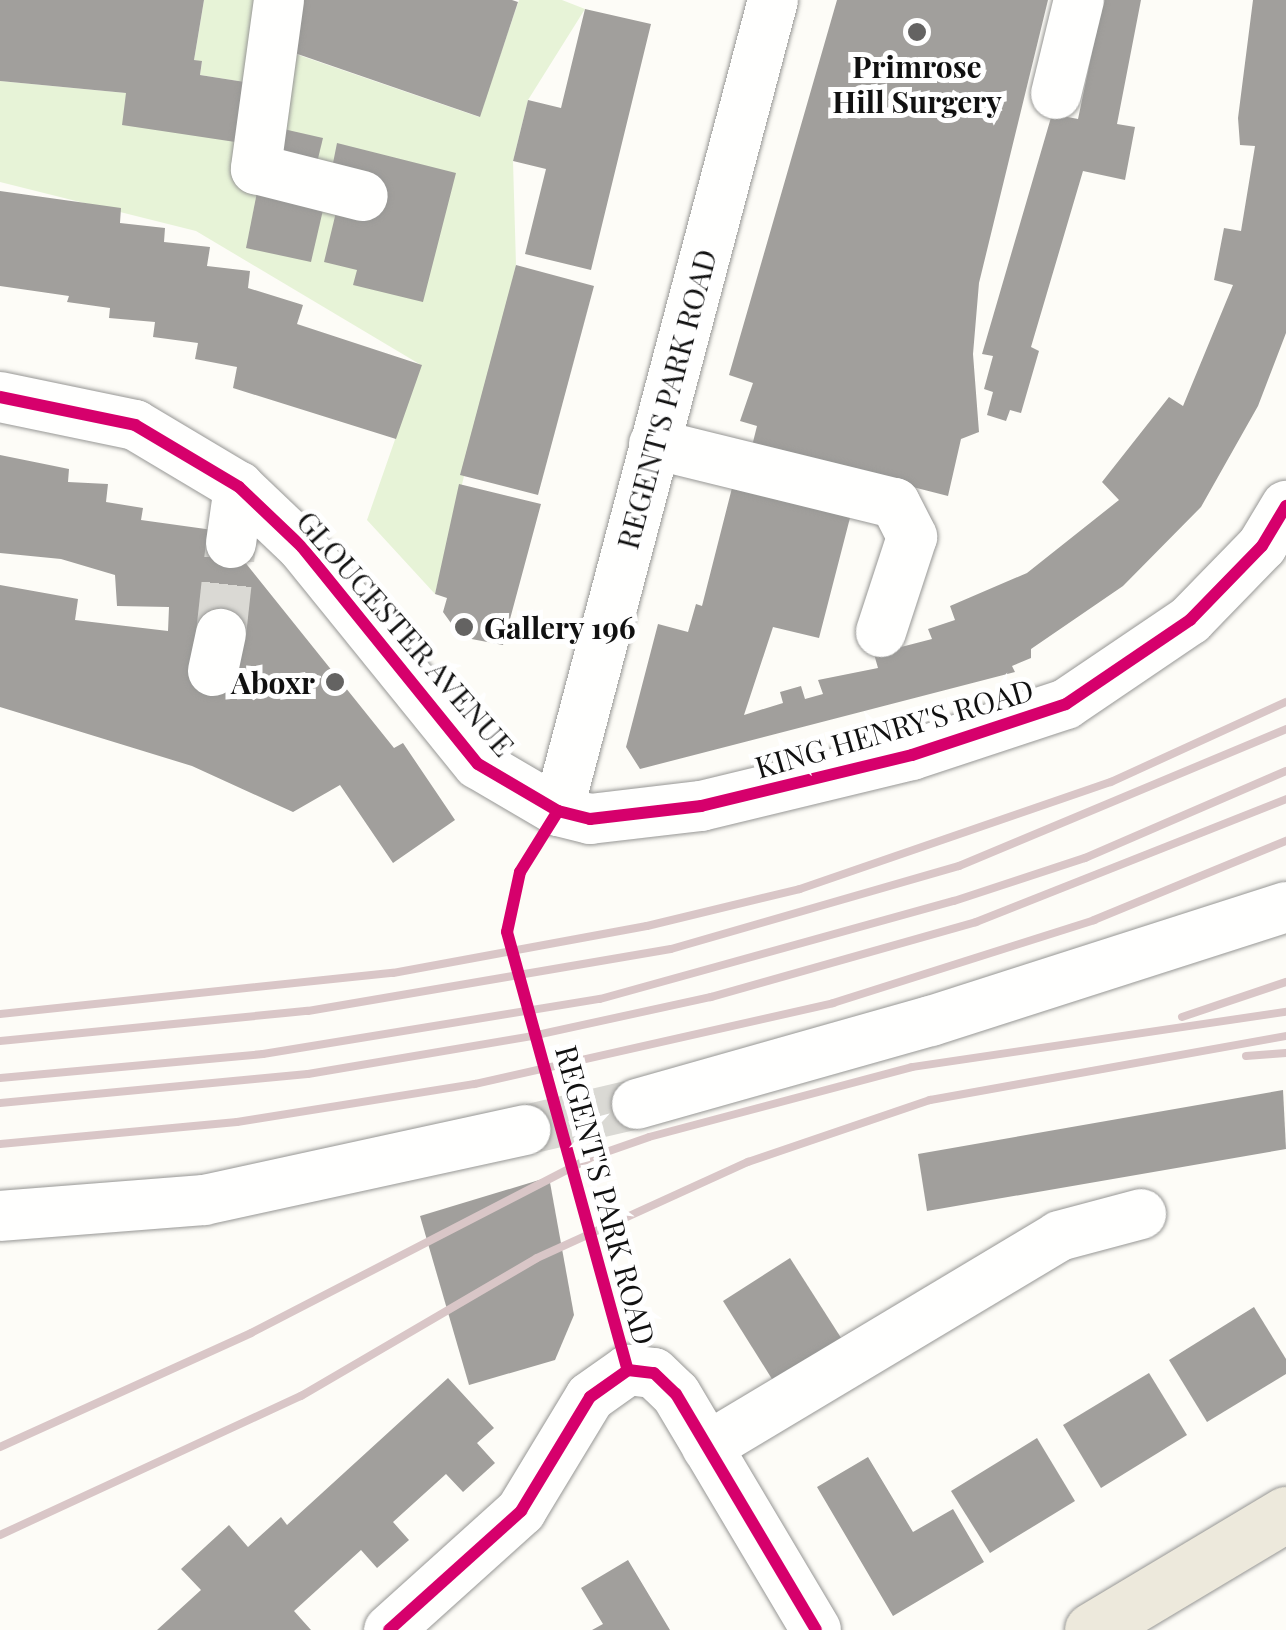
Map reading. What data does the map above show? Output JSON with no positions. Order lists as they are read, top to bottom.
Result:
{
  "streets": {
    "street": ["REGENT'S PARK ROAD", "GLOUCESTER AVENUE", "KING HENRY'S ROAD"]
  },
  "crossings": [
    ["REGENT'S PARK ROAD", "GLOUCESTER AVENUE"],
    ["REGENT'S PARK ROAD", "KING HENRY'S ROAD"],
    ["GLOUCESTER AVENUE", "KING HENRY'S ROAD"]
  ],
  "places": ["Primrose Hill Surgery", "Gallery 196", "Aboxr"]
}
